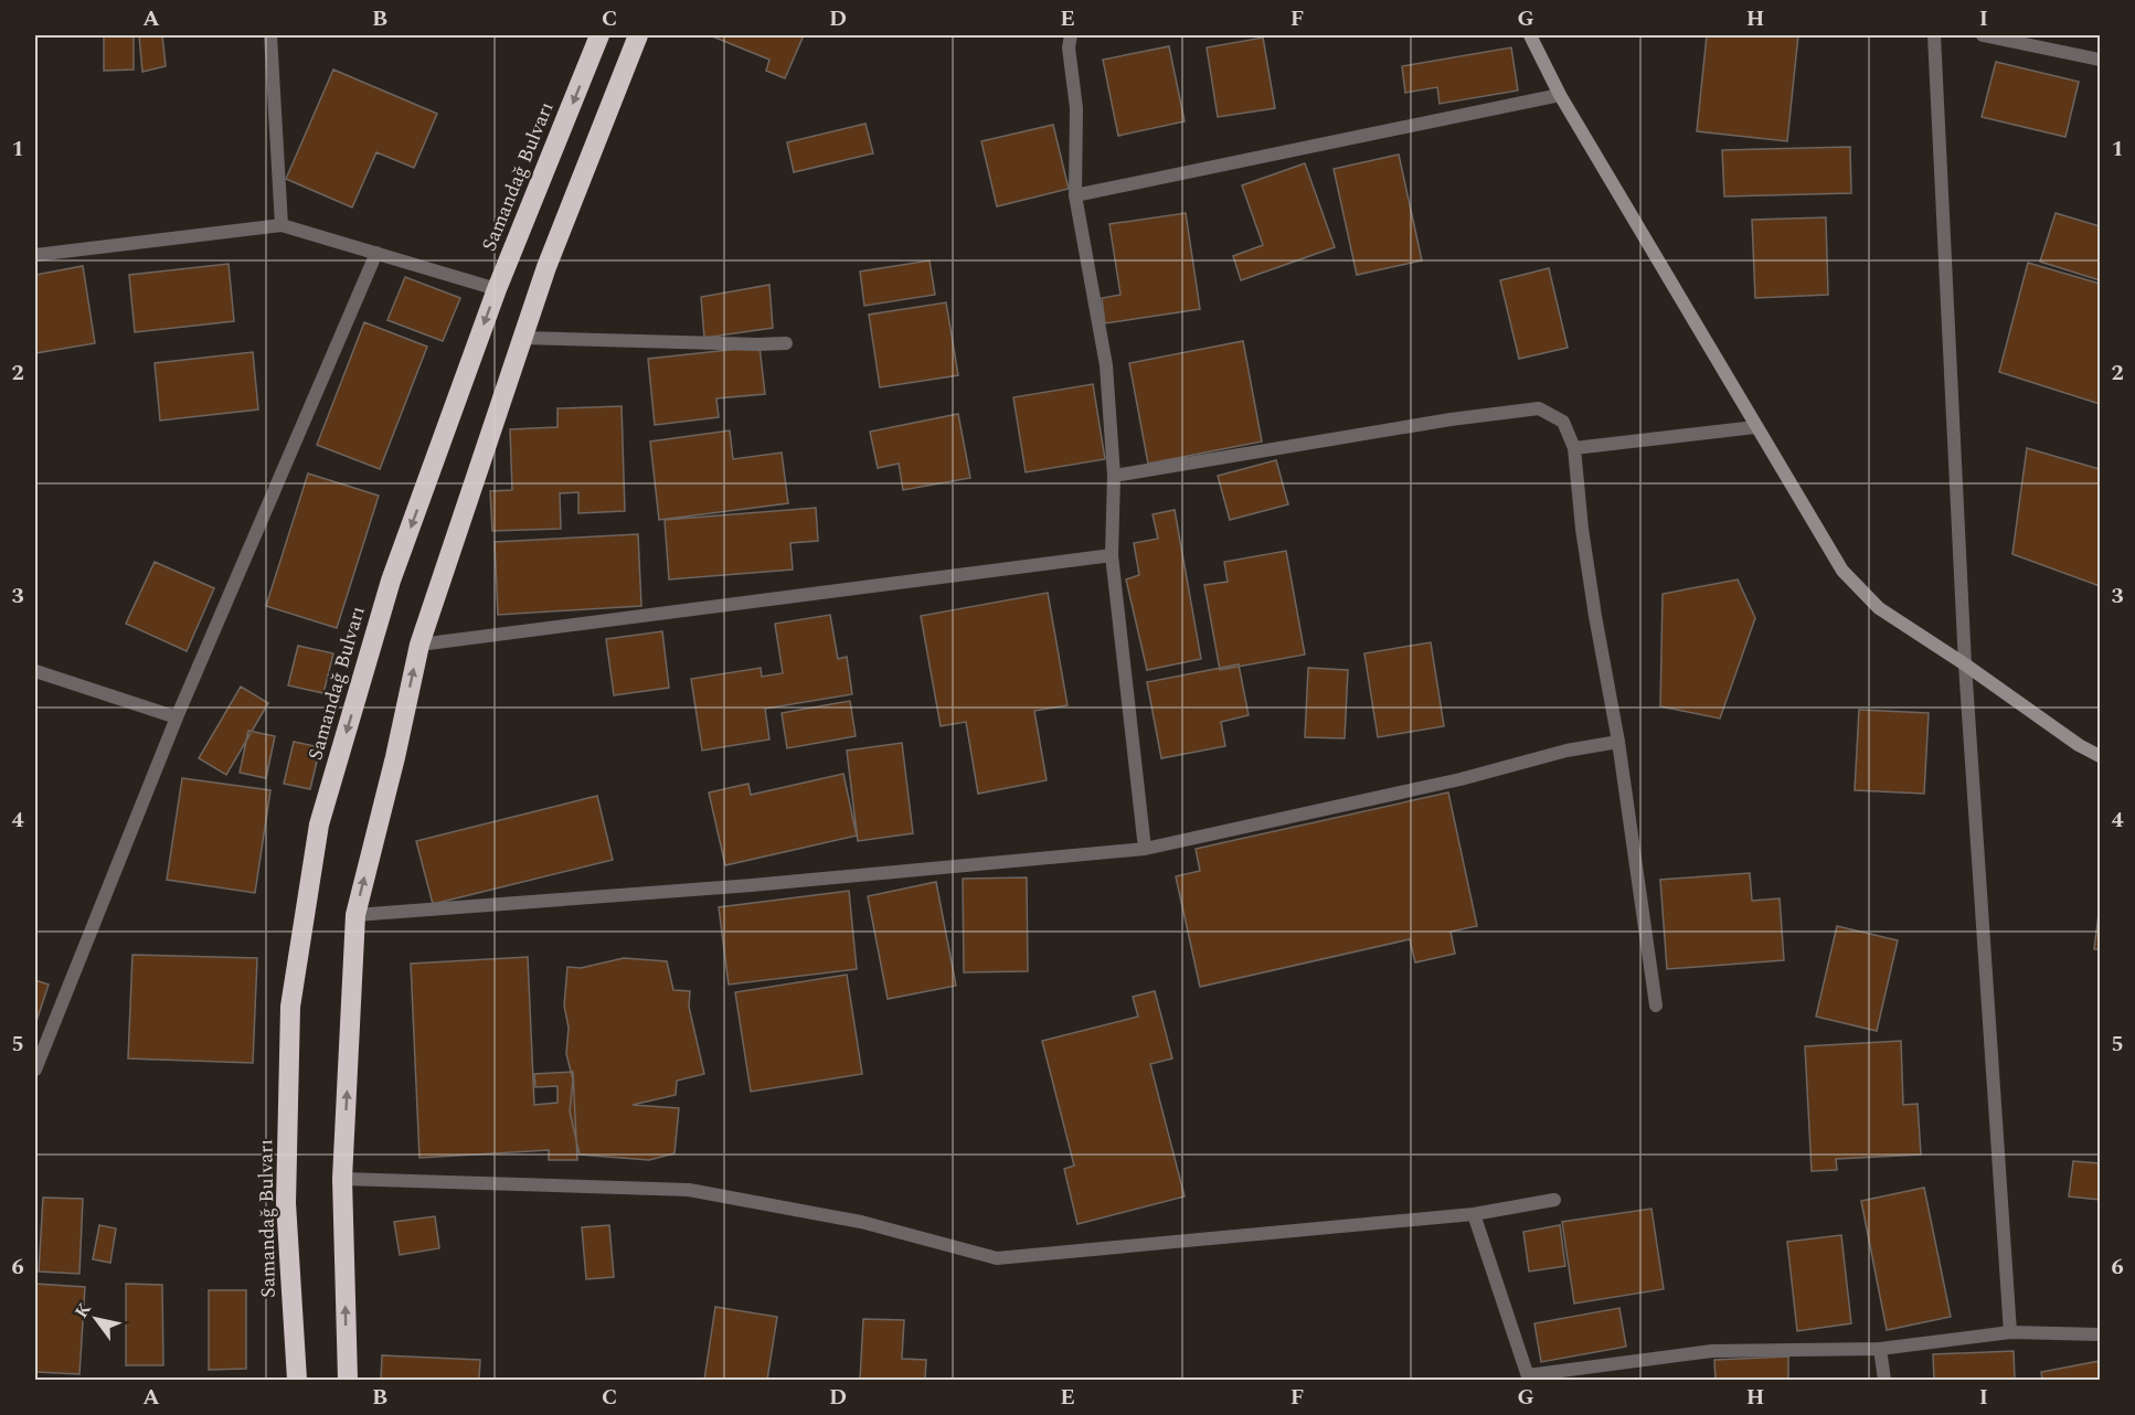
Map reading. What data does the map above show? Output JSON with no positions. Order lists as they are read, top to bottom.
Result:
{
  "streets": {
    "highway": ["Samandağ Bulvarı"]
  },
  "north": "top left",
  "grid": {
    "columns": [
      "A",
      "B",
      "C",
      "D",
      "E",
      "F",
      "G",
      "H",
      "I"
    ],
    "rows": [
      "1",
      "2",
      "3",
      "4",
      "5",
      "6"
    ]
  }
}
